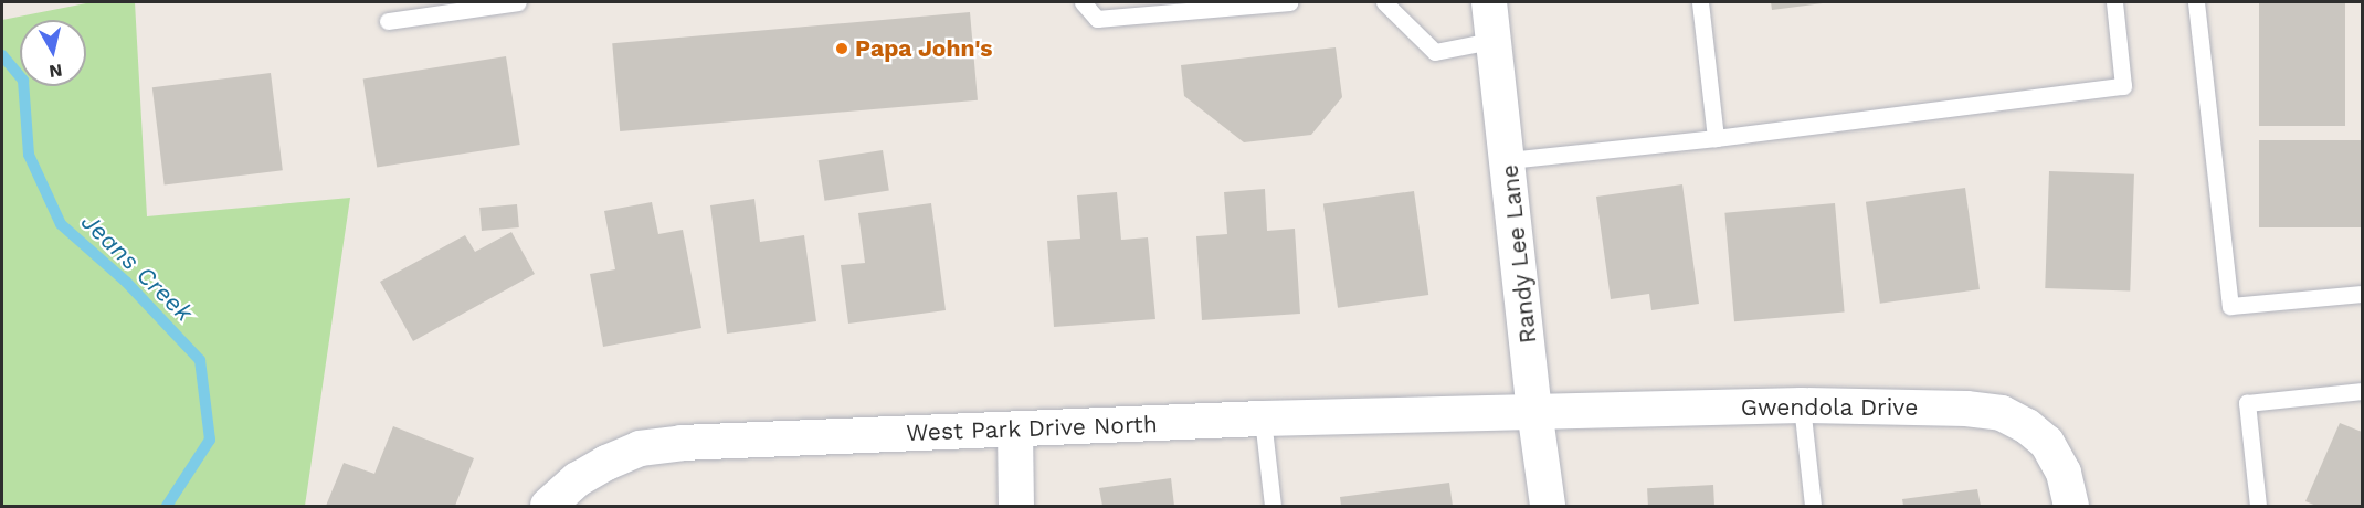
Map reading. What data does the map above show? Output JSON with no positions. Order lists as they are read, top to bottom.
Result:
{
  "streets": {
    "street": ["Randy Lee Lane", "Gwendola Drive", "West Park Drive North"]
  },
  "crossings": [
    ["Randy Lee Lane", "Gwendola Drive"],
    ["Randy Lee Lane", "West Park Drive North"],
    ["Gwendola Drive", "West Park Drive North"]
  ],
  "water": ["Jeans Creek"],
  "places": ["Papa John's"],
  "north": "bottom"
}
